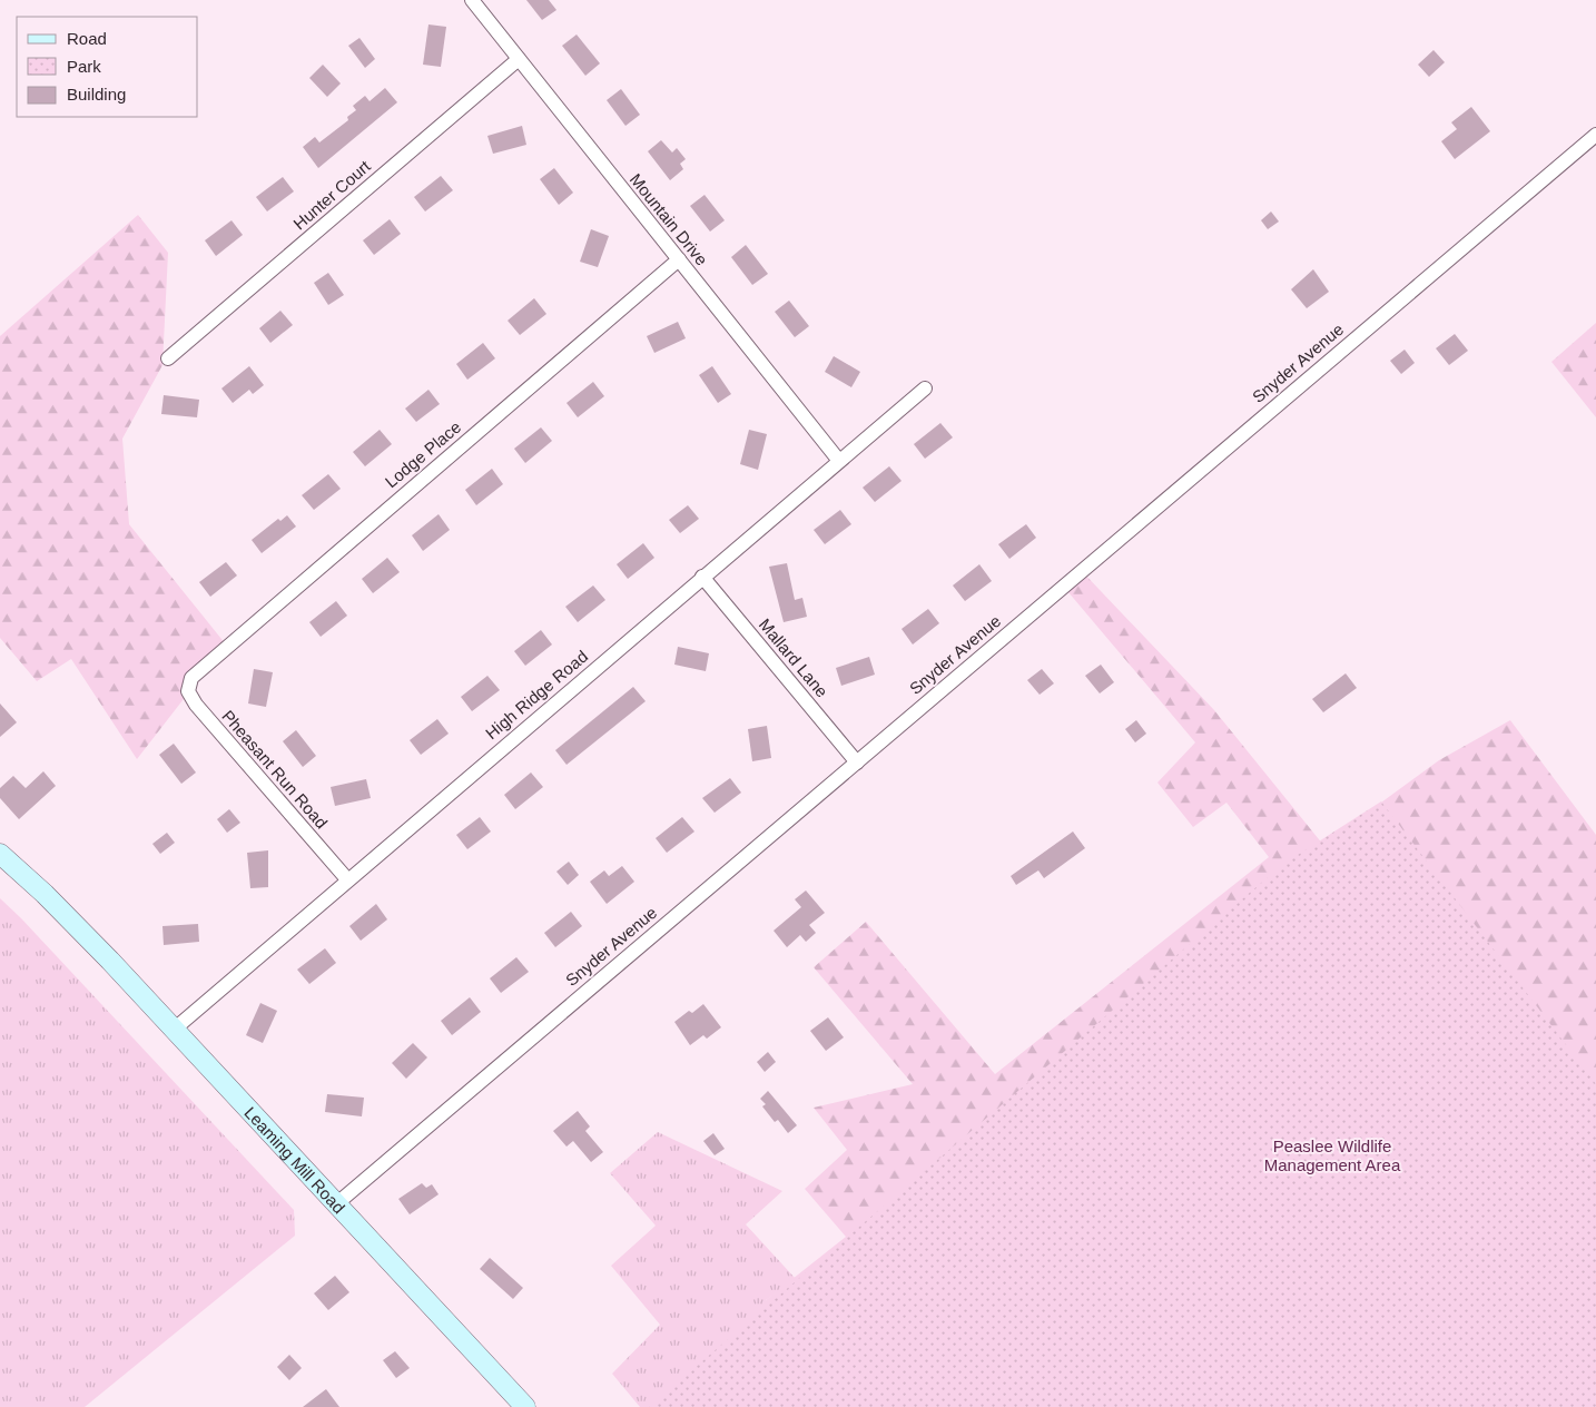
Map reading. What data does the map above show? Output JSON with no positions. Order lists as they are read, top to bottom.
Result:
{
  "streets": {
    "street": [
      "Hunter Court",
      "Mountain Drive",
      "Snyder Avenue",
      "Lodge Place",
      "Mallard Lane",
      "High Ridge Road",
      "Pheasant Run Road",
      "Leaming Mill Road"
    ]
  },
  "crossings": [
    ["Hunter Court", "Mountain Drive"],
    ["Mountain Drive", "Lodge Place"],
    ["Mountain Drive", "High Ridge Road"],
    ["Snyder Avenue", "Mallard Lane"],
    ["Snyder Avenue", "Leaming Mill Road"],
    ["Lodge Place", "Pheasant Run Road"],
    ["Mallard Lane", "High Ridge Road"],
    ["High Ridge Road", "Pheasant Run Road"],
    ["High Ridge Road", "Leaming Mill Road"]
  ],
  "parks": ["Peaslee Wildlife Management Area"],
  "legend": ["Road", "Park", "Building"]
}
